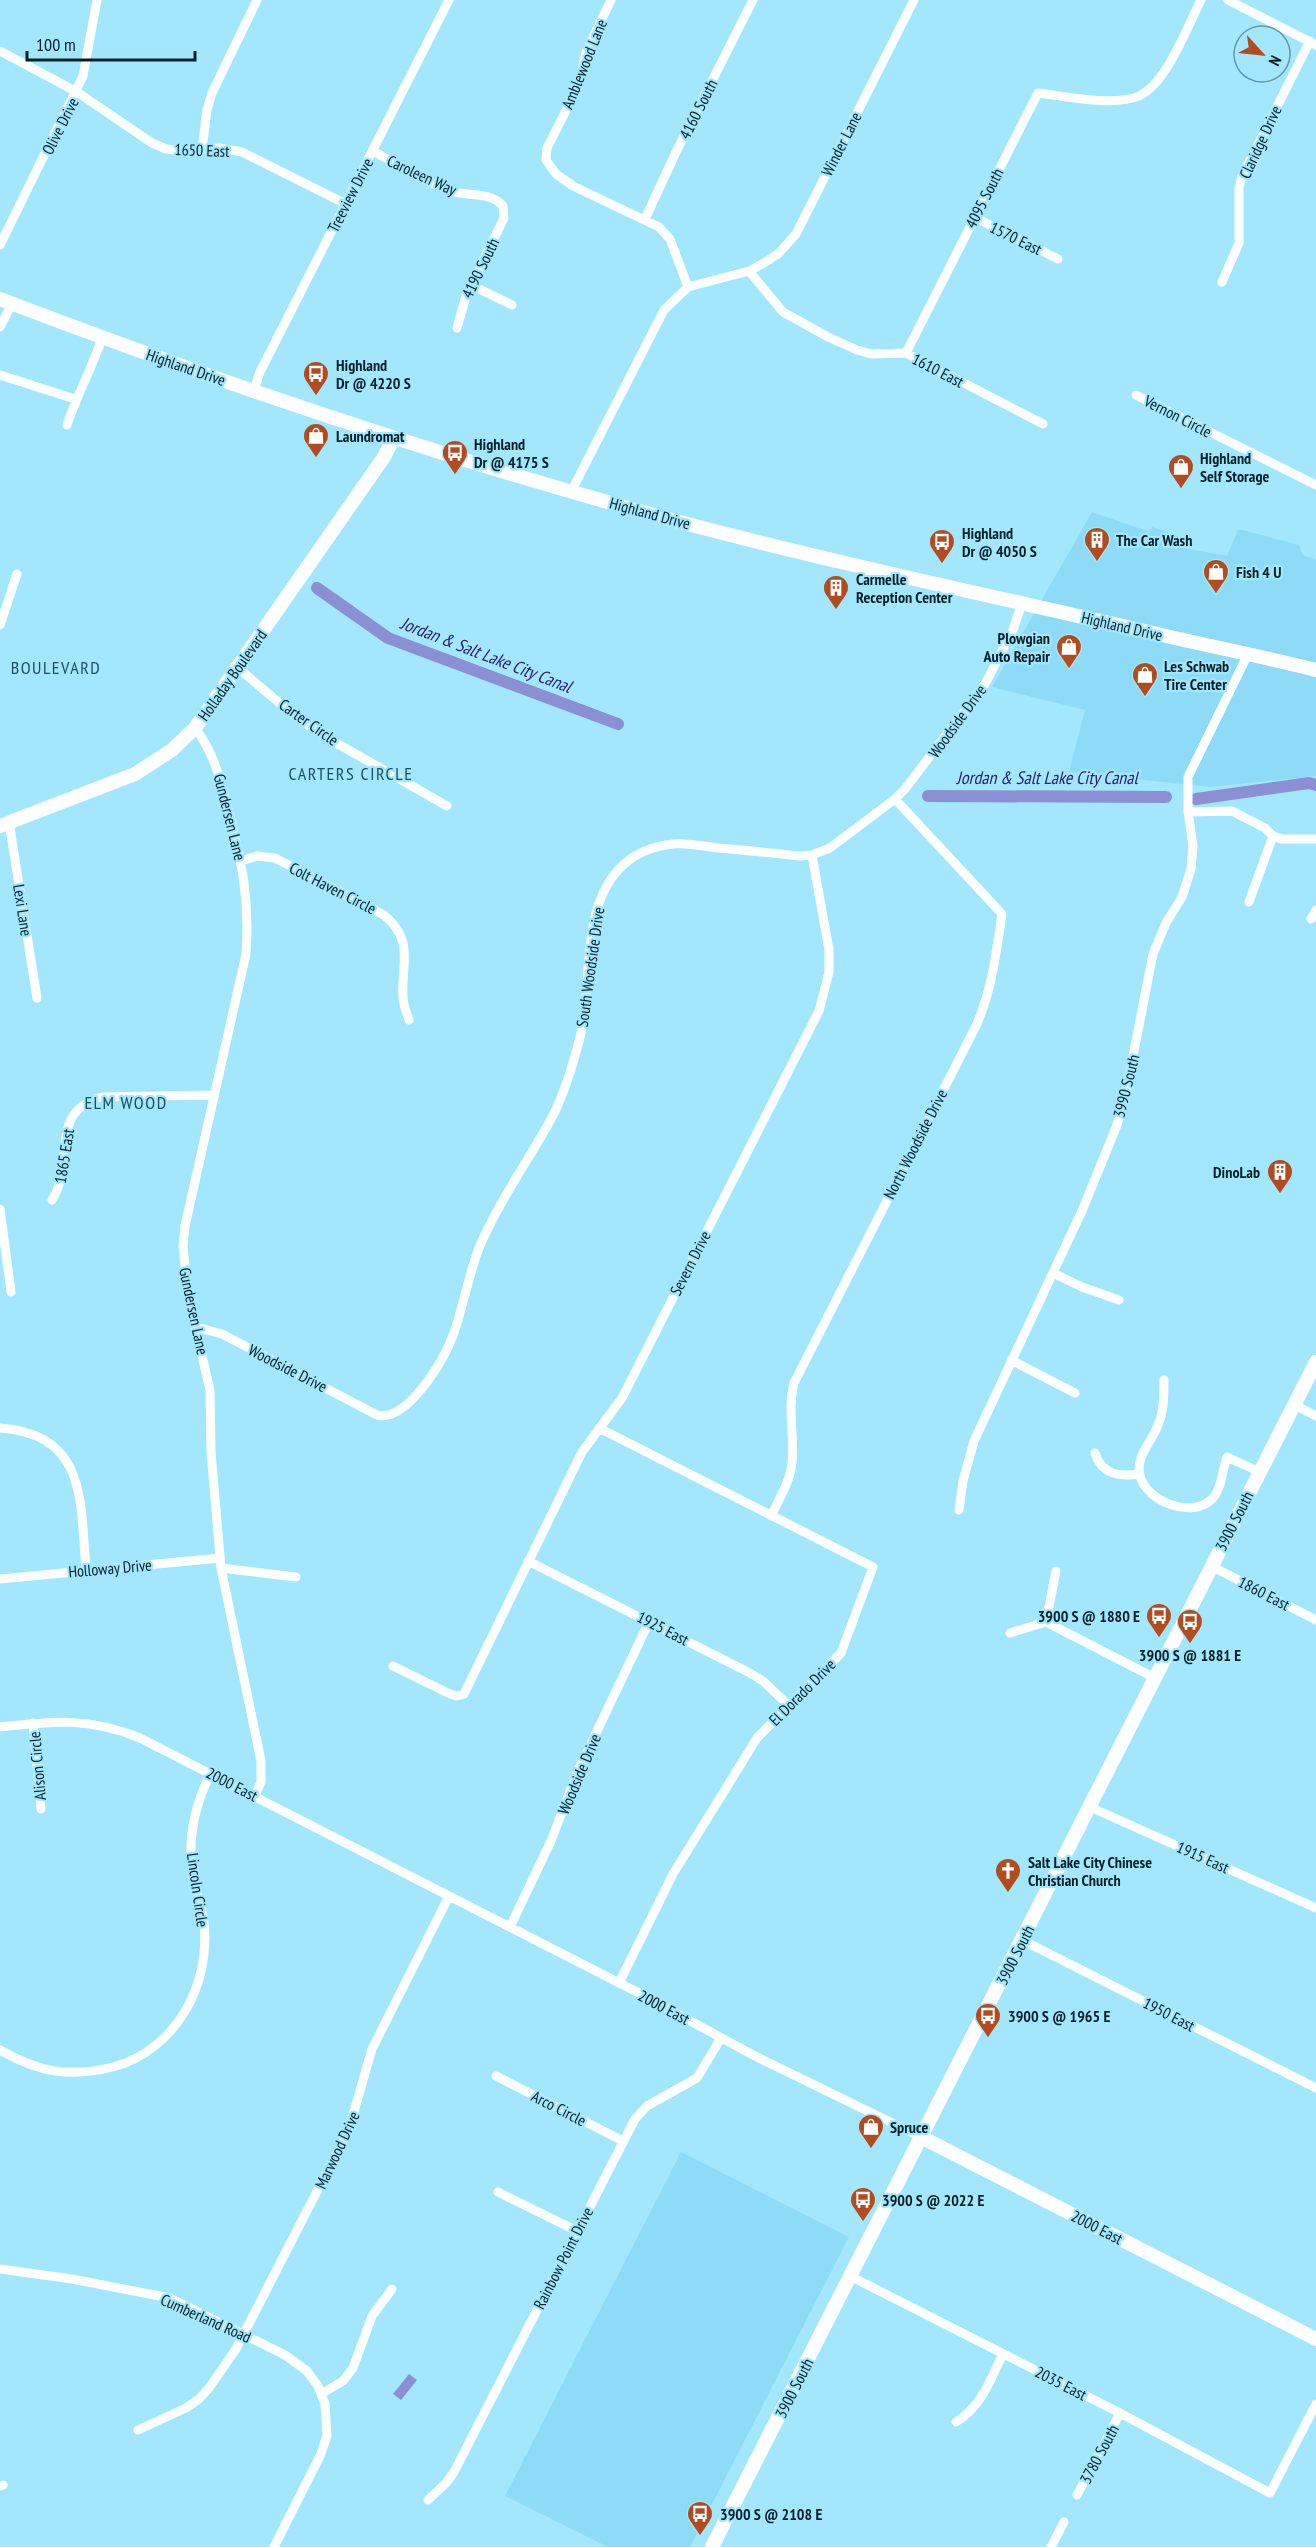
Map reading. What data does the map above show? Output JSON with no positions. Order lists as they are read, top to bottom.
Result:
{
  "streets": {
    "main road": [
      "Highland Drive",
      "Holladay Boulevard",
      "3900 South",
      "2000 East"
    ],
    "street": [
      "Amblewood Lane",
      "4160 South",
      "Olive Drive",
      "Claridge Drive",
      "Winder Lane",
      "1650 East",
      "Caroleen Way",
      "Treeview Drive",
      "4095 South",
      "1570 East",
      "4190 South",
      "1610 East",
      "Vernon Circle",
      "Woodside Drive",
      "Carter Circle",
      "Gundersen Lane",
      "Colt Haven Circle",
      "Lexi Lane",
      "South Woodside Drive",
      "3990 South",
      "North Woodside Drive",
      "1865 East",
      "Severn Drive",
      "Holloway Drive",
      "1860 East",
      "1925 East",
      "El Dorado Drive",
      "Alison Circle",
      "1915 East",
      "Lincoln Circle",
      "1950 East",
      "Arco Circle",
      "Marwood Drive",
      "Rainbow Point Drive",
      "Cumberland Road",
      "2035 East",
      "3780 South"
    ]
  },
  "crossings": [
    ["Amblewood Lane", "4160 South"],
    ["Olive Drive", "1650 East"],
    ["Winder Lane", "1610 East"],
    ["1650 East", "Treeview Drive"],
    ["Caroleen Way", "Treeview Drive"],
    ["Caroleen Way", "4190 South"],
    ["Treeview Drive", "Highland Drive"],
    ["4095 South", "1570 East"],
    ["4095 South", "1610 East"],
    ["Highland Drive", "Holladay Boulevard"],
    ["Highland Drive", "Woodside Drive"],
    ["Highland Drive", "3990 South"],
    ["Holladay Boulevard", "Carter Circle"],
    ["Holladay Boulevard", "Gundersen Lane"],
    ["Holladay Boulevard", "Lexi Lane"],
    ["Woodside Drive", "Gundersen Lane"],
    ["Woodside Drive", "South Woodside Drive"],
    ["Woodside Drive", "North Woodside Drive"],
    ["Woodside Drive", "1925 East"],
    ["Woodside Drive", "2000 East"],
    ["Gundersen Lane", "Colt Haven Circle"],
    ["Gundersen Lane", "1865 East"],
    ["Gundersen Lane", "Holloway Drive"],
    ["Gundersen Lane", "2000 East"],
    ["South Woodside Drive", "North Woodside Drive"],
    ["South Woodside Drive", "Severn Drive"],
    ["North Woodside Drive", "El Dorado Drive"],
    ["Severn Drive", "1925 East"],
    ["Severn Drive", "El Dorado Drive"],
    ["3900 South", "1860 East"],
    ["3900 South", "2000 East"],
    ["3900 South", "1915 East"],
    ["3900 South", "1950 East"],
    ["3900 South", "2035 East"],
    ["1925 East", "El Dorado Drive"],
    ["El Dorado Drive", "2000 East"],
    ["Alison Circle", "2000 East"],
    ["2000 East", "Lincoln Circle"],
    ["2000 East", "Marwood Drive"],
    ["2000 East", "Rainbow Point Drive"],
    ["Arco Circle", "Rainbow Point Drive"],
    ["Marwood Drive", "Cumberland Road"],
    ["2035 East", "3780 South"]
  ],
  "districts": ["BOULEVARD", "CARTERS CIRCLE", "ELM WOOD"],
  "water": ["Jordan & Salt Lake City Canal"],
  "places": {
    "bus stop": [
      "Highland Dr @ 4220 S",
      "Highland Dr @ 4175 S",
      "Highland Dr @ 4050 S",
      "3900 S @ 1880 E",
      "3900 S @ 1881 E",
      "3900 S @ 1965 E",
      "3900 S @ 2022 E",
      "3900 S @ 2108 E"
    ],
    "shop": [
      "Laundromat",
      "Highland Self Storage",
      "Fish 4 U",
      "Plowgian Auto Repair",
      "Les Schwab Tire Center",
      "Spruce"
    ],
    "building": ["The Car Wash", "Carmelle Reception Center", "DinoLab"],
    "church": ["Salt Lake City Chinese Christian Church"]
  },
  "scale_bar": "100 m",
  "north": "bottom right"
}
